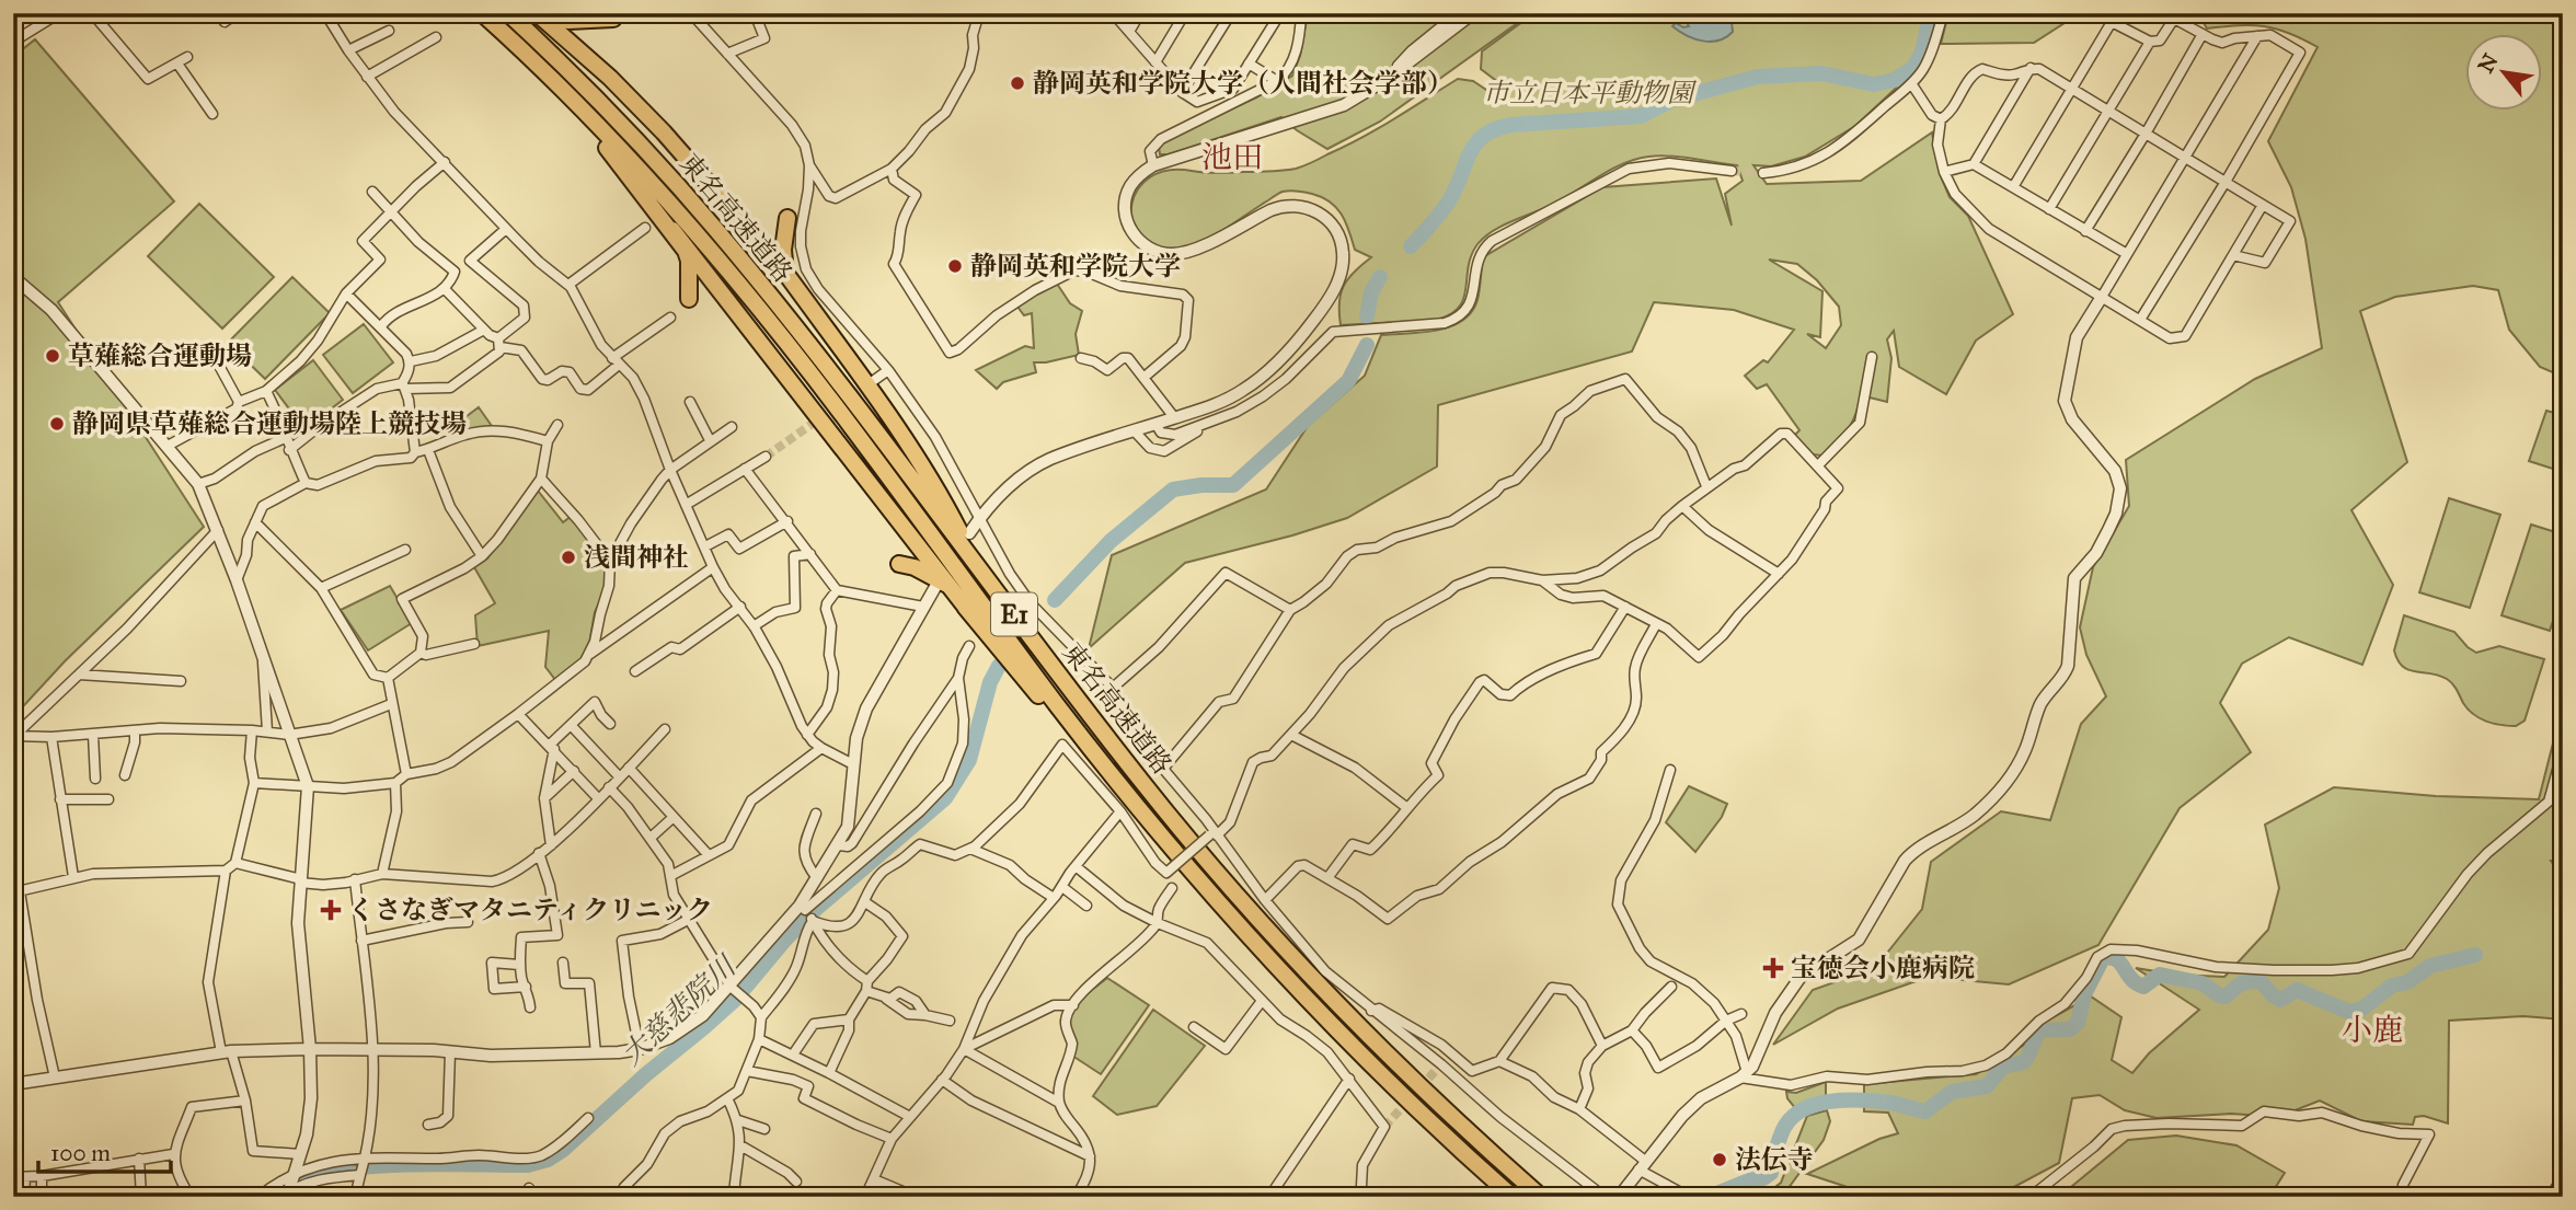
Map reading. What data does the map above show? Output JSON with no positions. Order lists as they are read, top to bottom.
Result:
{
  "streets": {
    "highway": ["東名高速道路", "E1"]
  },
  "districts": ["池田", "小鹿"],
  "water": ["大慈悲院川"],
  "parks": ["市立日本平動物園"],
  "places": {
    "other": [
      "静岡英和学院大学（人間社会学部）",
      "静岡英和学院大学",
      "草薙総合運動場",
      "静岡県草薙総合運動場陸上競技場",
      "浅間神社",
      "法伝寺"
    ],
    "health": ["くさなぎマタニティクリニック", "宝徳会小鹿病院"]
  },
  "scale_bar": "100 m",
  "north": "top left"
}
